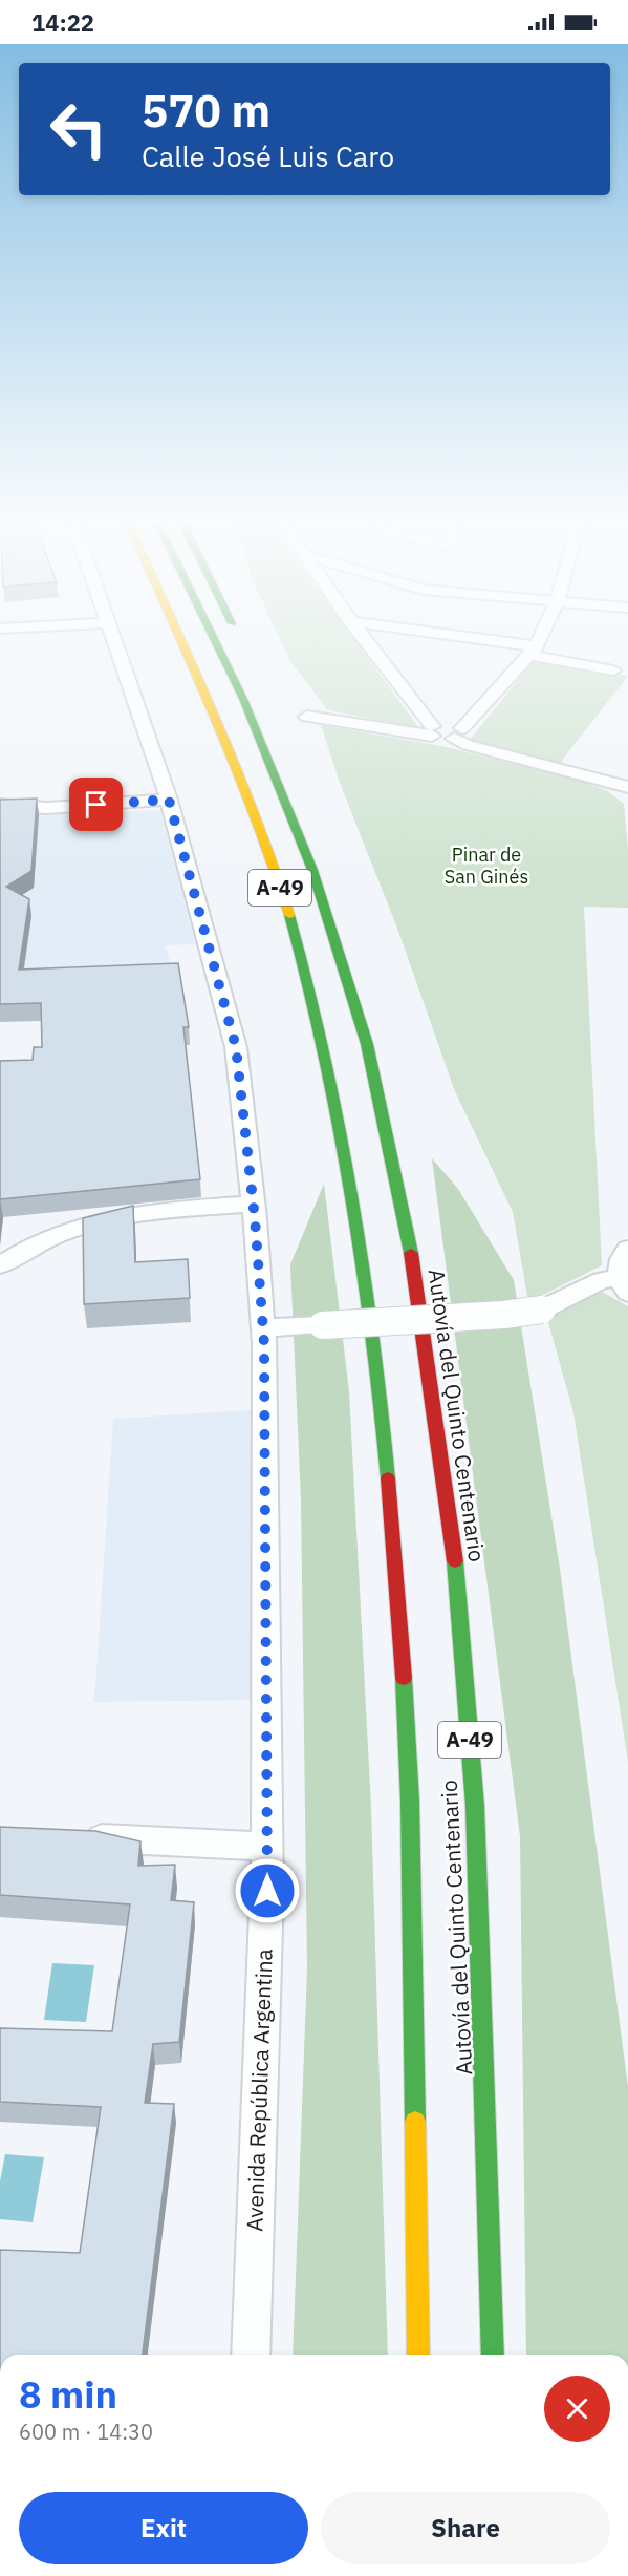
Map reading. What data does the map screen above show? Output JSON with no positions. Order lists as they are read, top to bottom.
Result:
{
  "streets": {
    "highway": ["A-49", "Autovía del Quinto Centenario"],
    "street": ["Avenida República Argentina"]
  },
  "parks": ["Pinar de San Ginés"],
  "page": {
    "status": "14:22",
    "turn": ["570 m", "Calle José Luis Caro"],
    "heading": ["8 min", "600 m · 14:30"],
    "buttons": ["Exit", "Share"]
  }
}
